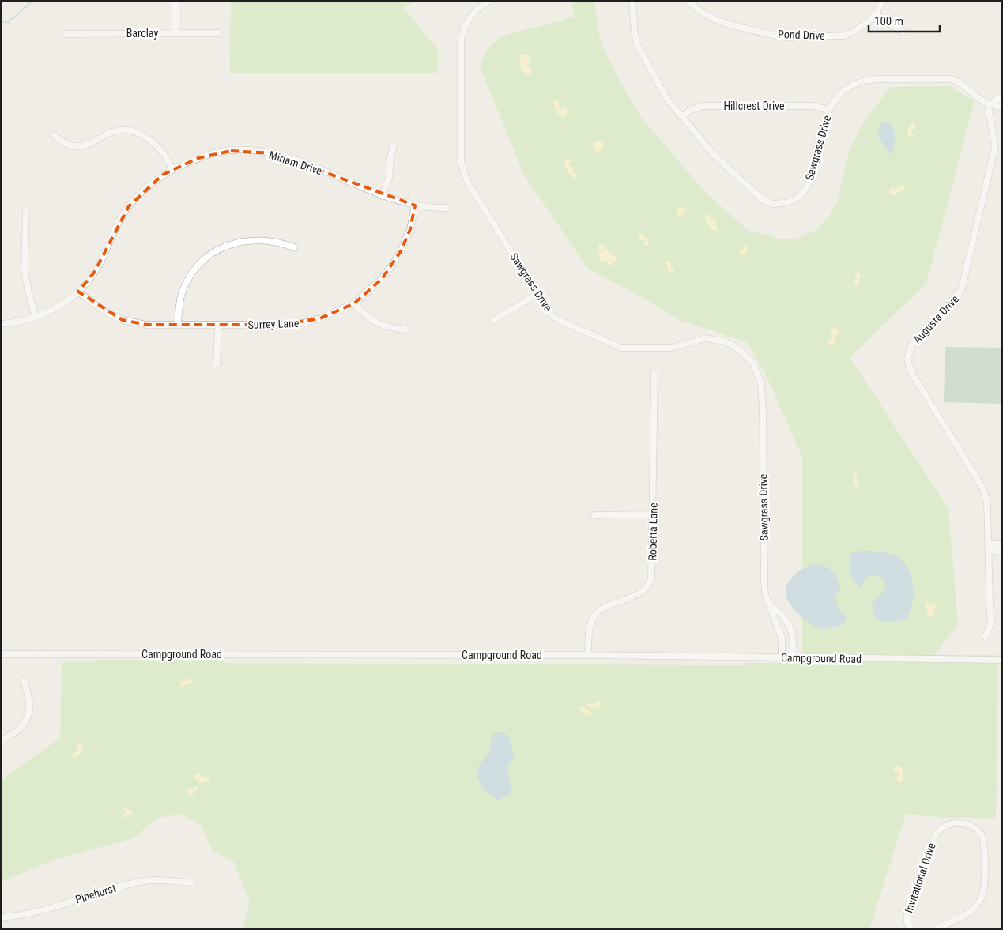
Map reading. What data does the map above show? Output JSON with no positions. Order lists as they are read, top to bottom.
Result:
{
  "streets": {
    "street": [
      "Barclay",
      "Pond Drive",
      "Hillcrest Drive",
      "Sawgrass Drive",
      "Miriam Drive",
      "Augusta Drive",
      "Surrey Lane",
      "Roberta Lane",
      "Campground Road",
      "Invitational Drive",
      "Pinehurst"
    ]
  },
  "crossings": [
    ["Hillcrest Drive", "Sawgrass Drive"],
    ["Sawgrass Drive", "Augusta Drive"],
    ["Sawgrass Drive", "Campground Road"],
    ["Miriam Drive", "Surrey Lane"],
    ["Roberta Lane", "Campground Road"]
  ],
  "scale_bar": "100 m"
}
